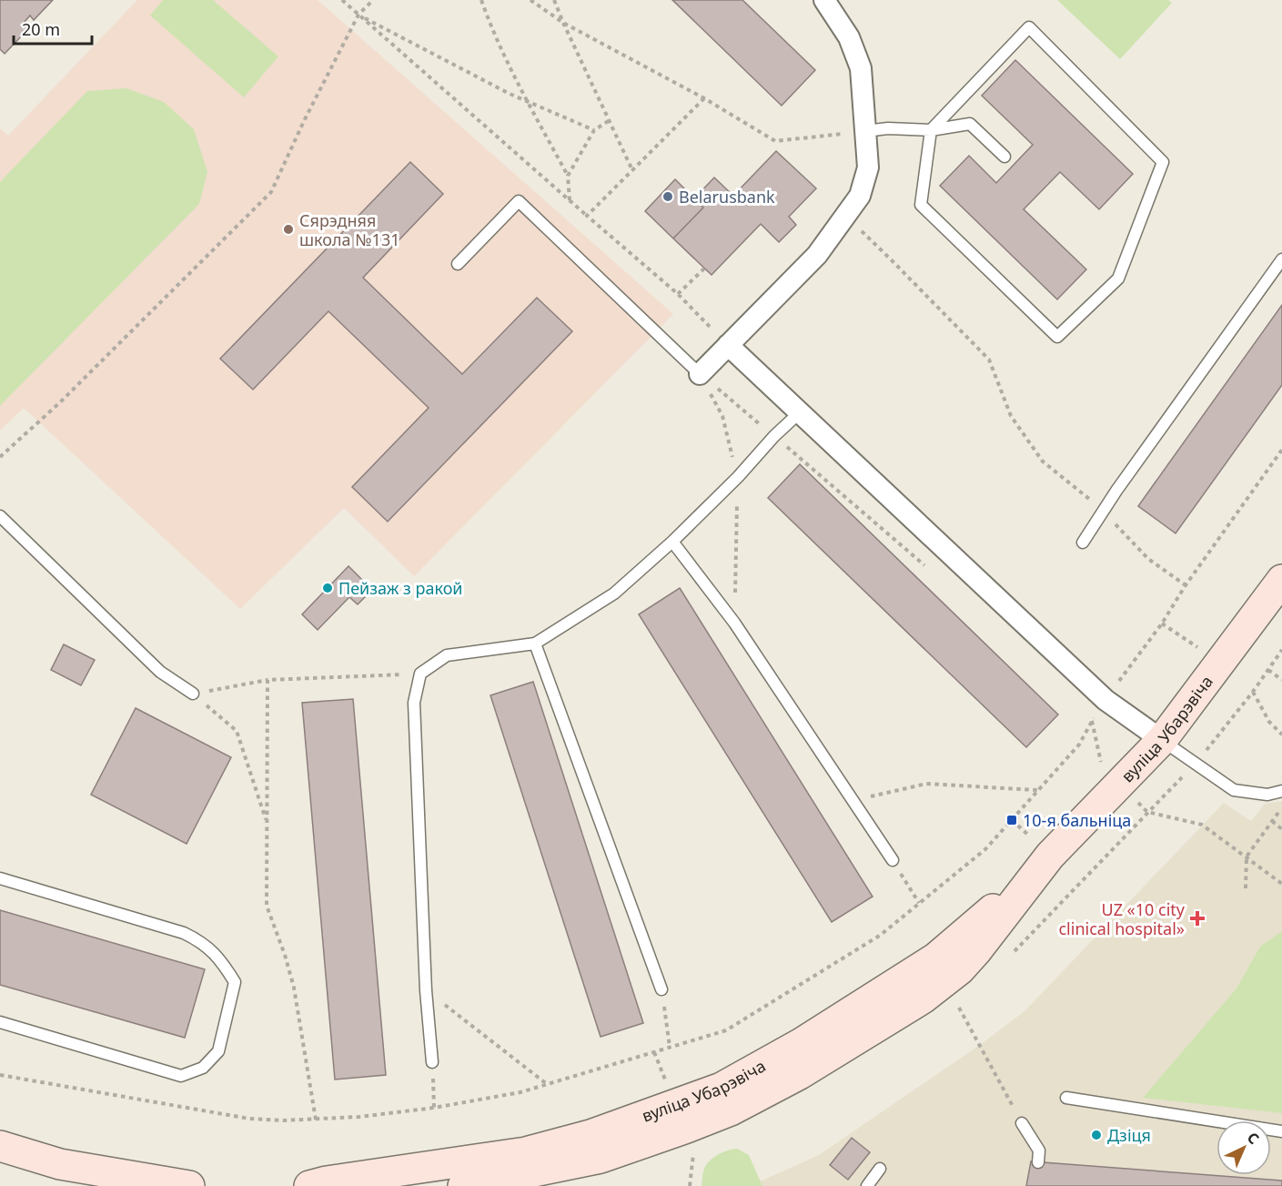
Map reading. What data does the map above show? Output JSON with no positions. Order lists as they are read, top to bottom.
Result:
{
  "streets": {
    "main road": ["вуліца Убарэвіча"]
  },
  "places": {
    "other": [
      "Belarusbank",
      "Сярэдняя школа №131",
      "Пейзаж з ракой",
      "Дзіця"
    ],
    "transit": ["10-я бальніца"],
    "health": ["UZ «10 city clinical hospital»"]
  },
  "scale_bar": "20 m",
  "north": "top right"
}
